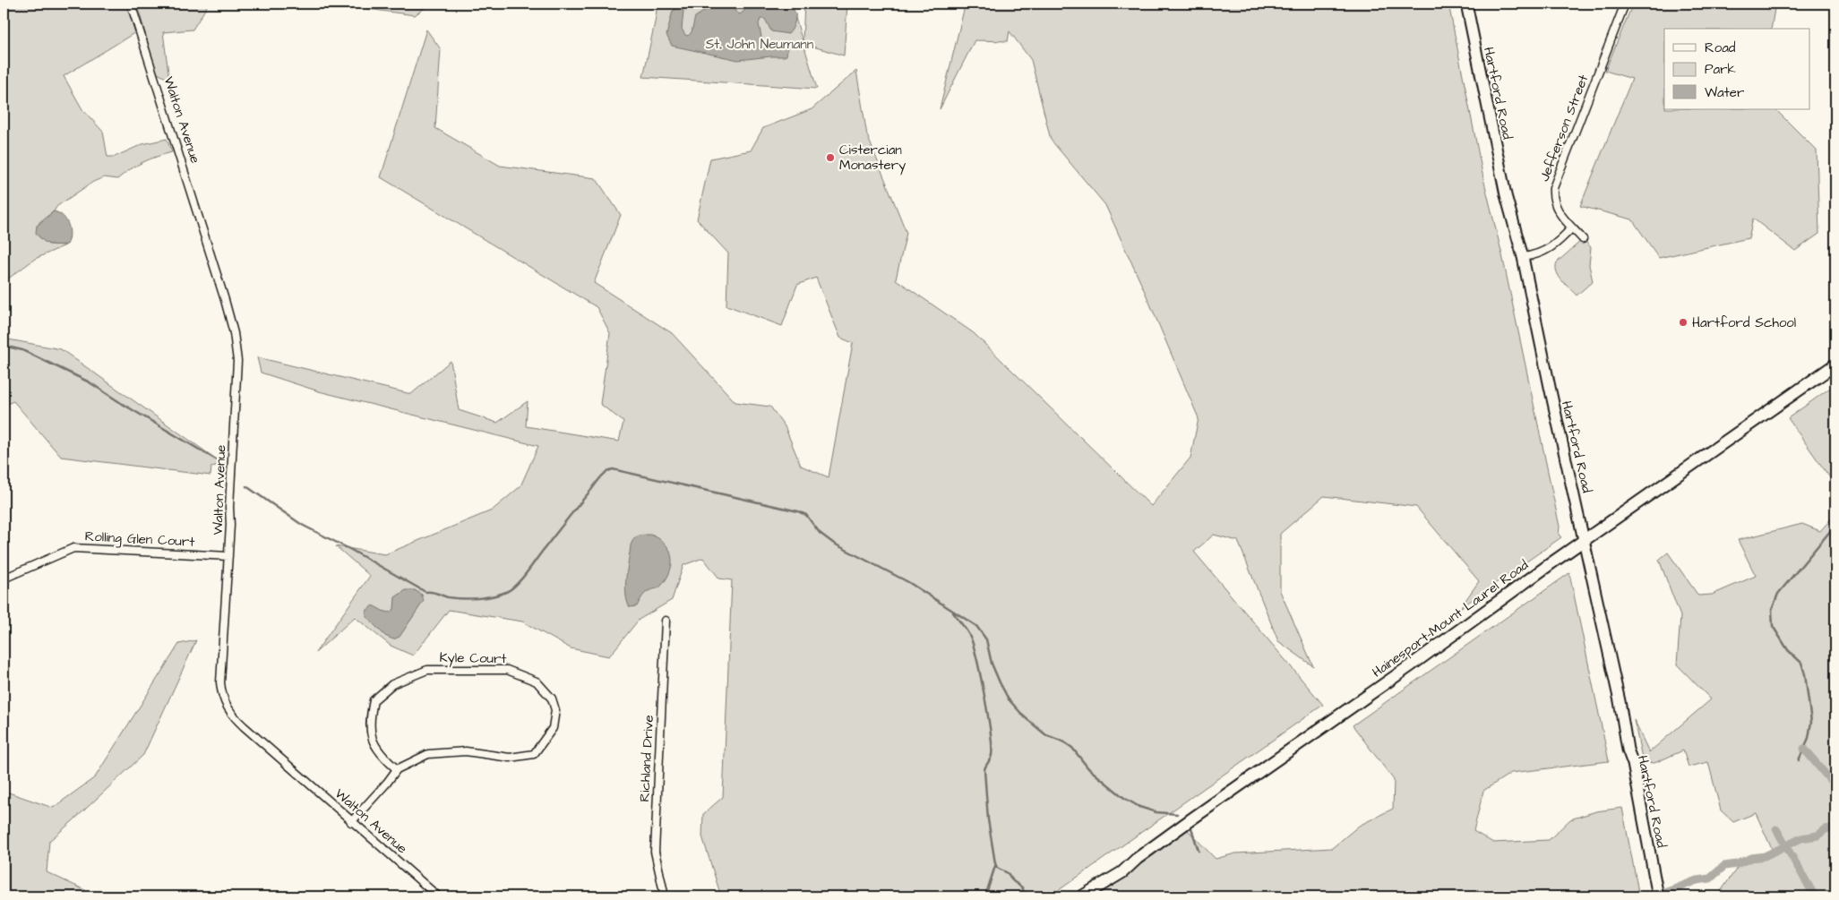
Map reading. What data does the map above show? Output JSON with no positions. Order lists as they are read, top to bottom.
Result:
{
  "streets": {
    "main road": ["Hainesport-Mount Laurel Road"],
    "street": [
      "Hartford Road",
      "Walton Avenue",
      "Jefferson Street",
      "Rolling Glen Court",
      "Kyle Court",
      "Richland Drive"
    ]
  },
  "crossings": [
    ["Hartford Road", "Hainesport-Mount Laurel Road"],
    ["Walton Avenue", "Rolling Glen Court"],
    ["Walton Avenue", "Kyle Court"]
  ],
  "parks": ["St. John Neumann"],
  "places": ["Cistercian Monastery", "Hartford School"],
  "legend": ["Road", "Park", "Water"]
}
